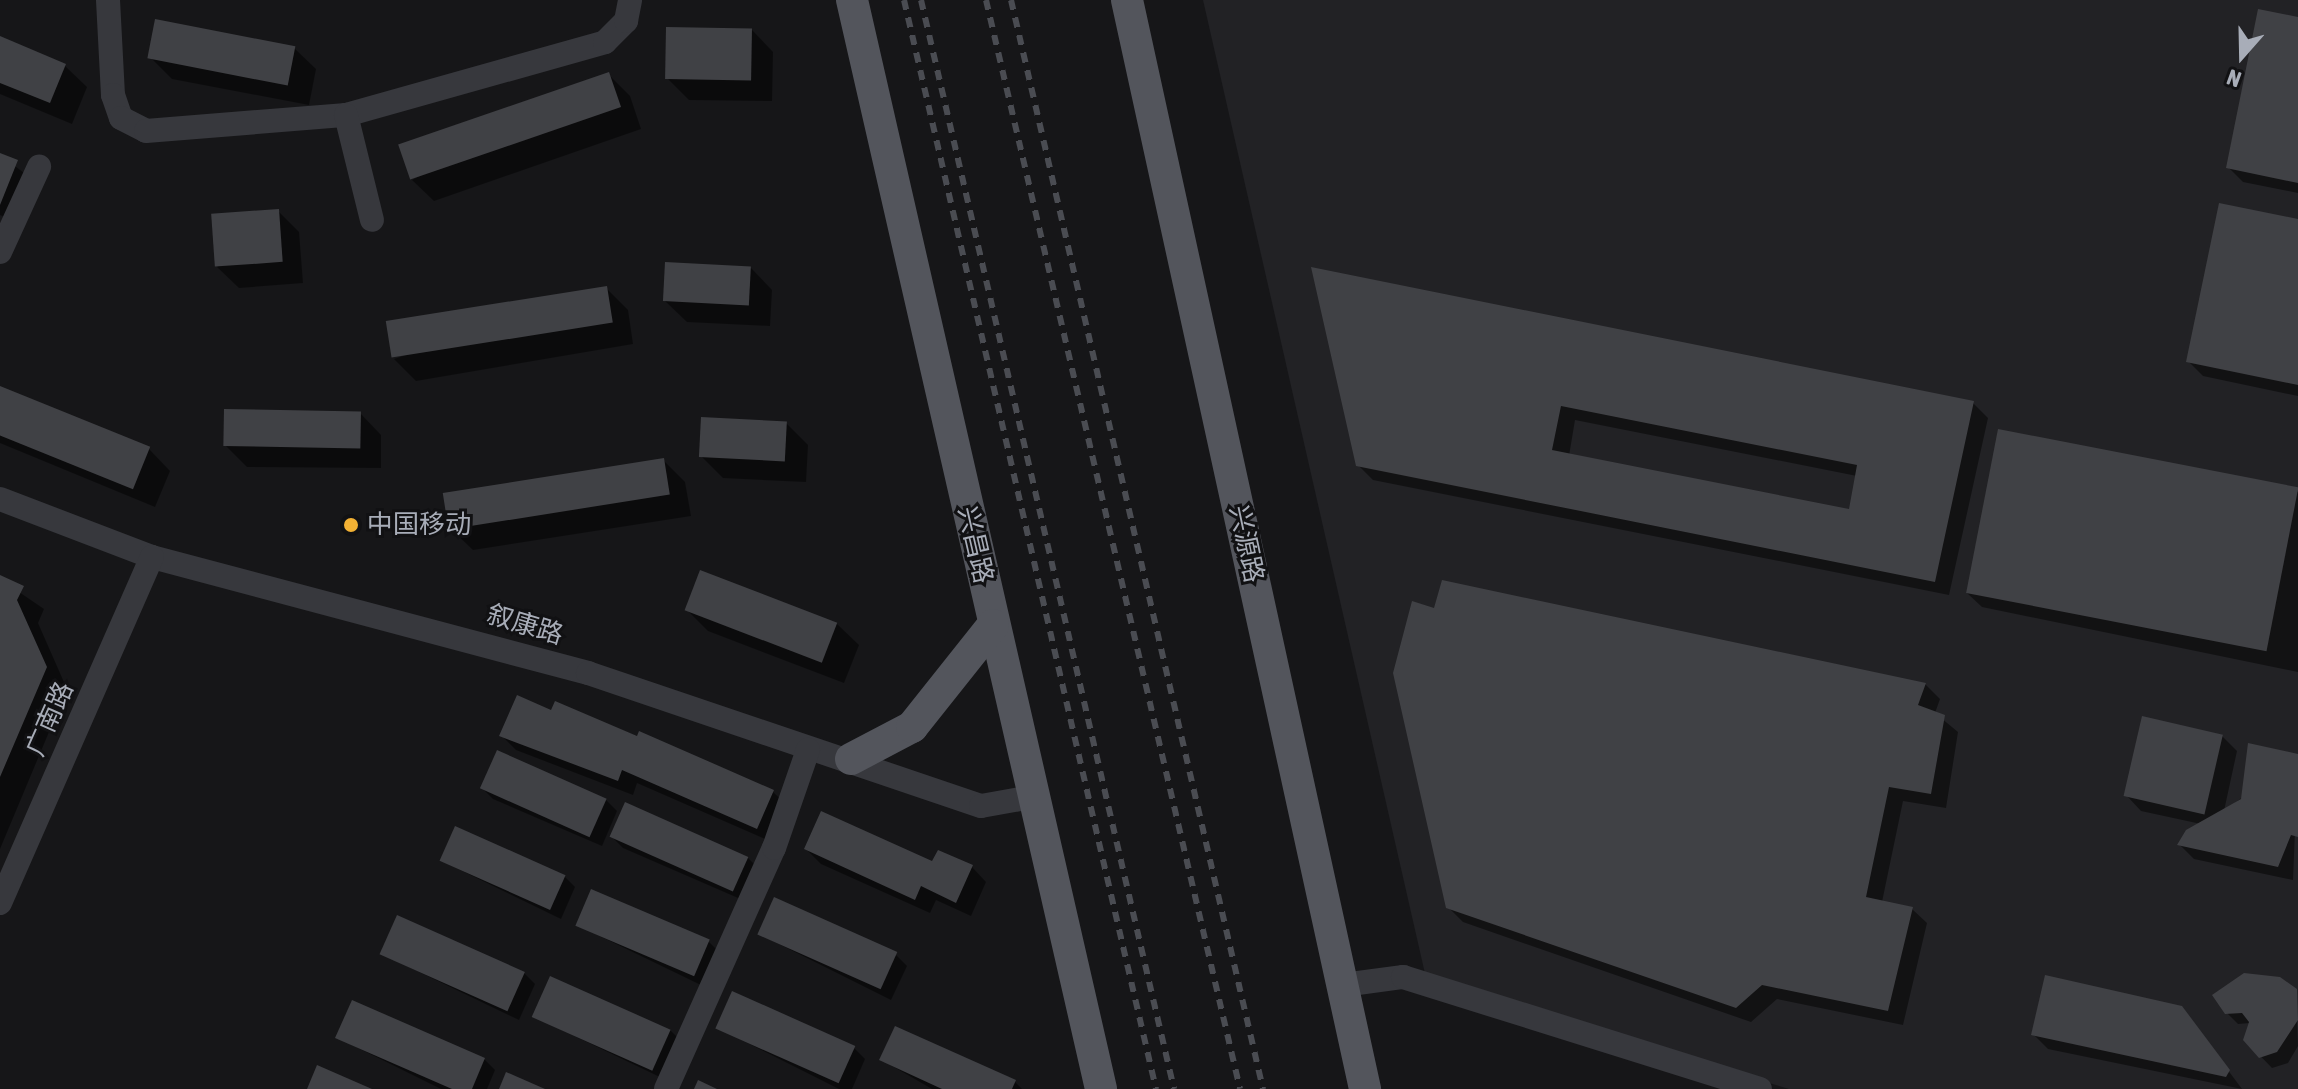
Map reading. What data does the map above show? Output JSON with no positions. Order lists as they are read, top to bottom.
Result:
{
  "streets": {
    "main road": ["兴源路", "兴昌路"],
    "street": ["叙康路", "广南路"]
  },
  "crossings": [
    ["兴昌路", "叙康路"],
    ["叙康路", "广南路"]
  ],
  "places": ["中国移动"],
  "north": "bottom"
}
